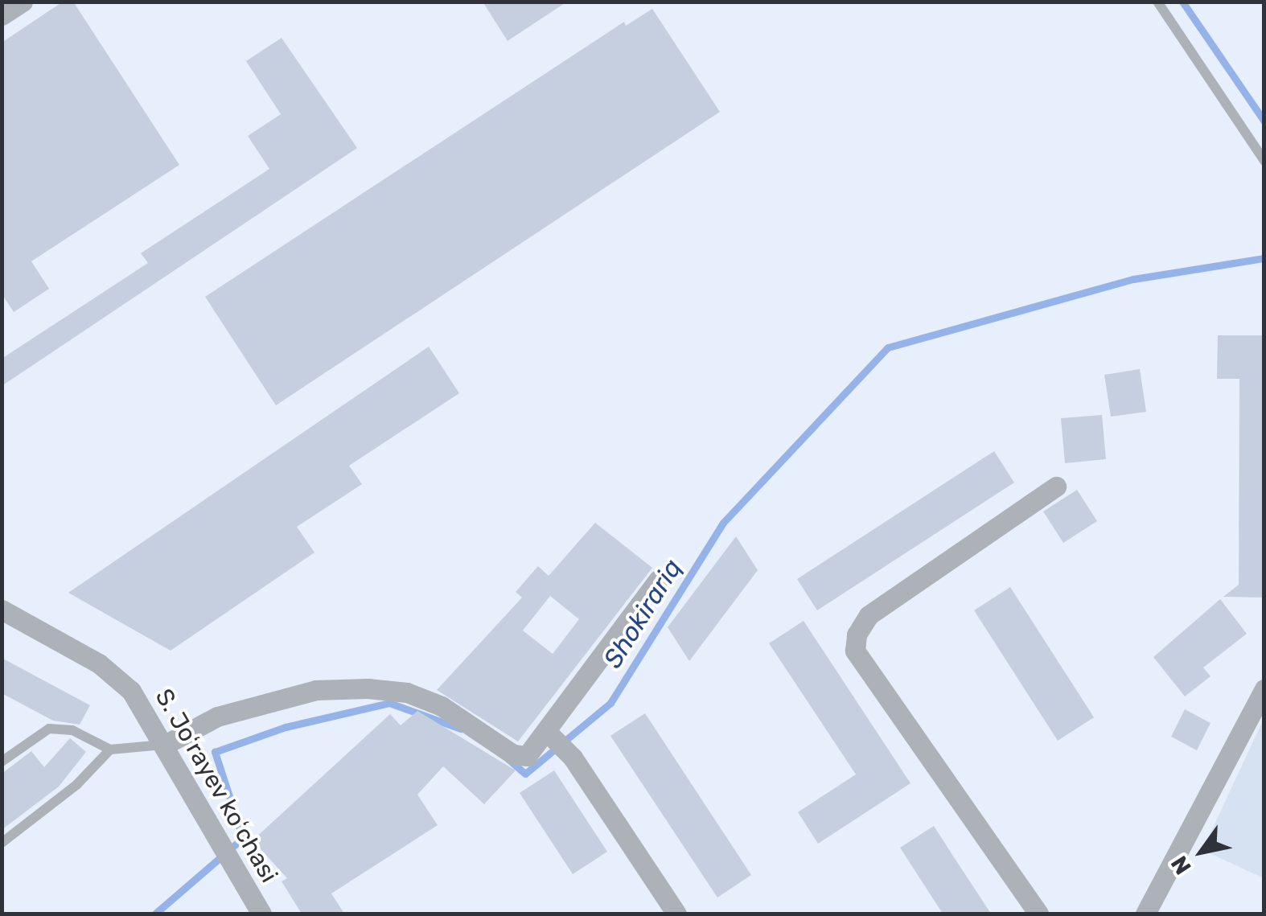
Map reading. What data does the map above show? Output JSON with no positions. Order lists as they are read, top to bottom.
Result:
{
  "streets": {
    "street": ["S. Joʻrayev koʻchasi"]
  },
  "water": ["Shokirariq"],
  "north": "bottom left"
}
